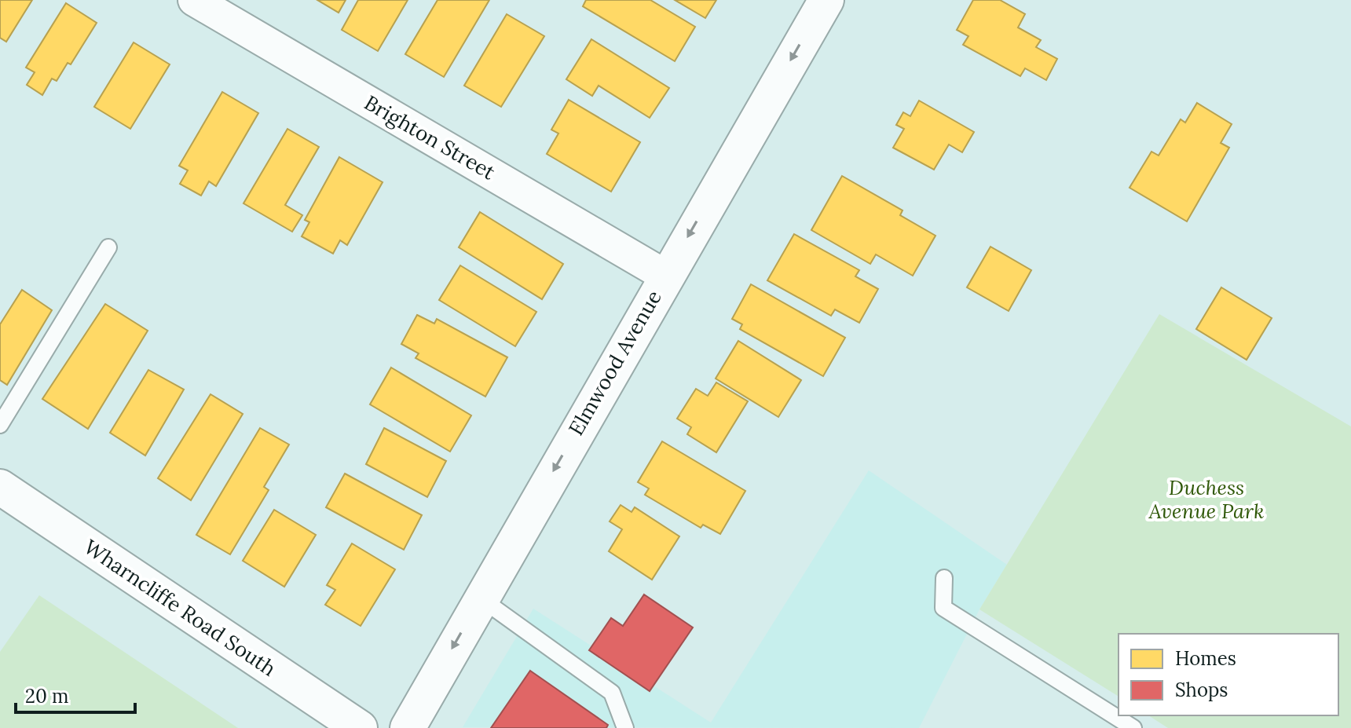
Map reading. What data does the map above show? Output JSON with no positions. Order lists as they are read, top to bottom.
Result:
{
  "streets": {
    "street": ["Brighton Street", "Elmwood Avenue", "Wharncliffe Road South"]
  },
  "crossings": [
    ["Brighton Street", "Elmwood Avenue"]
  ],
  "one_way": ["Elmwood Avenue"],
  "parks": ["Duchess Avenue Park"],
  "legend": ["Homes", "Shops"],
  "scale_bar": "20 m"
}
